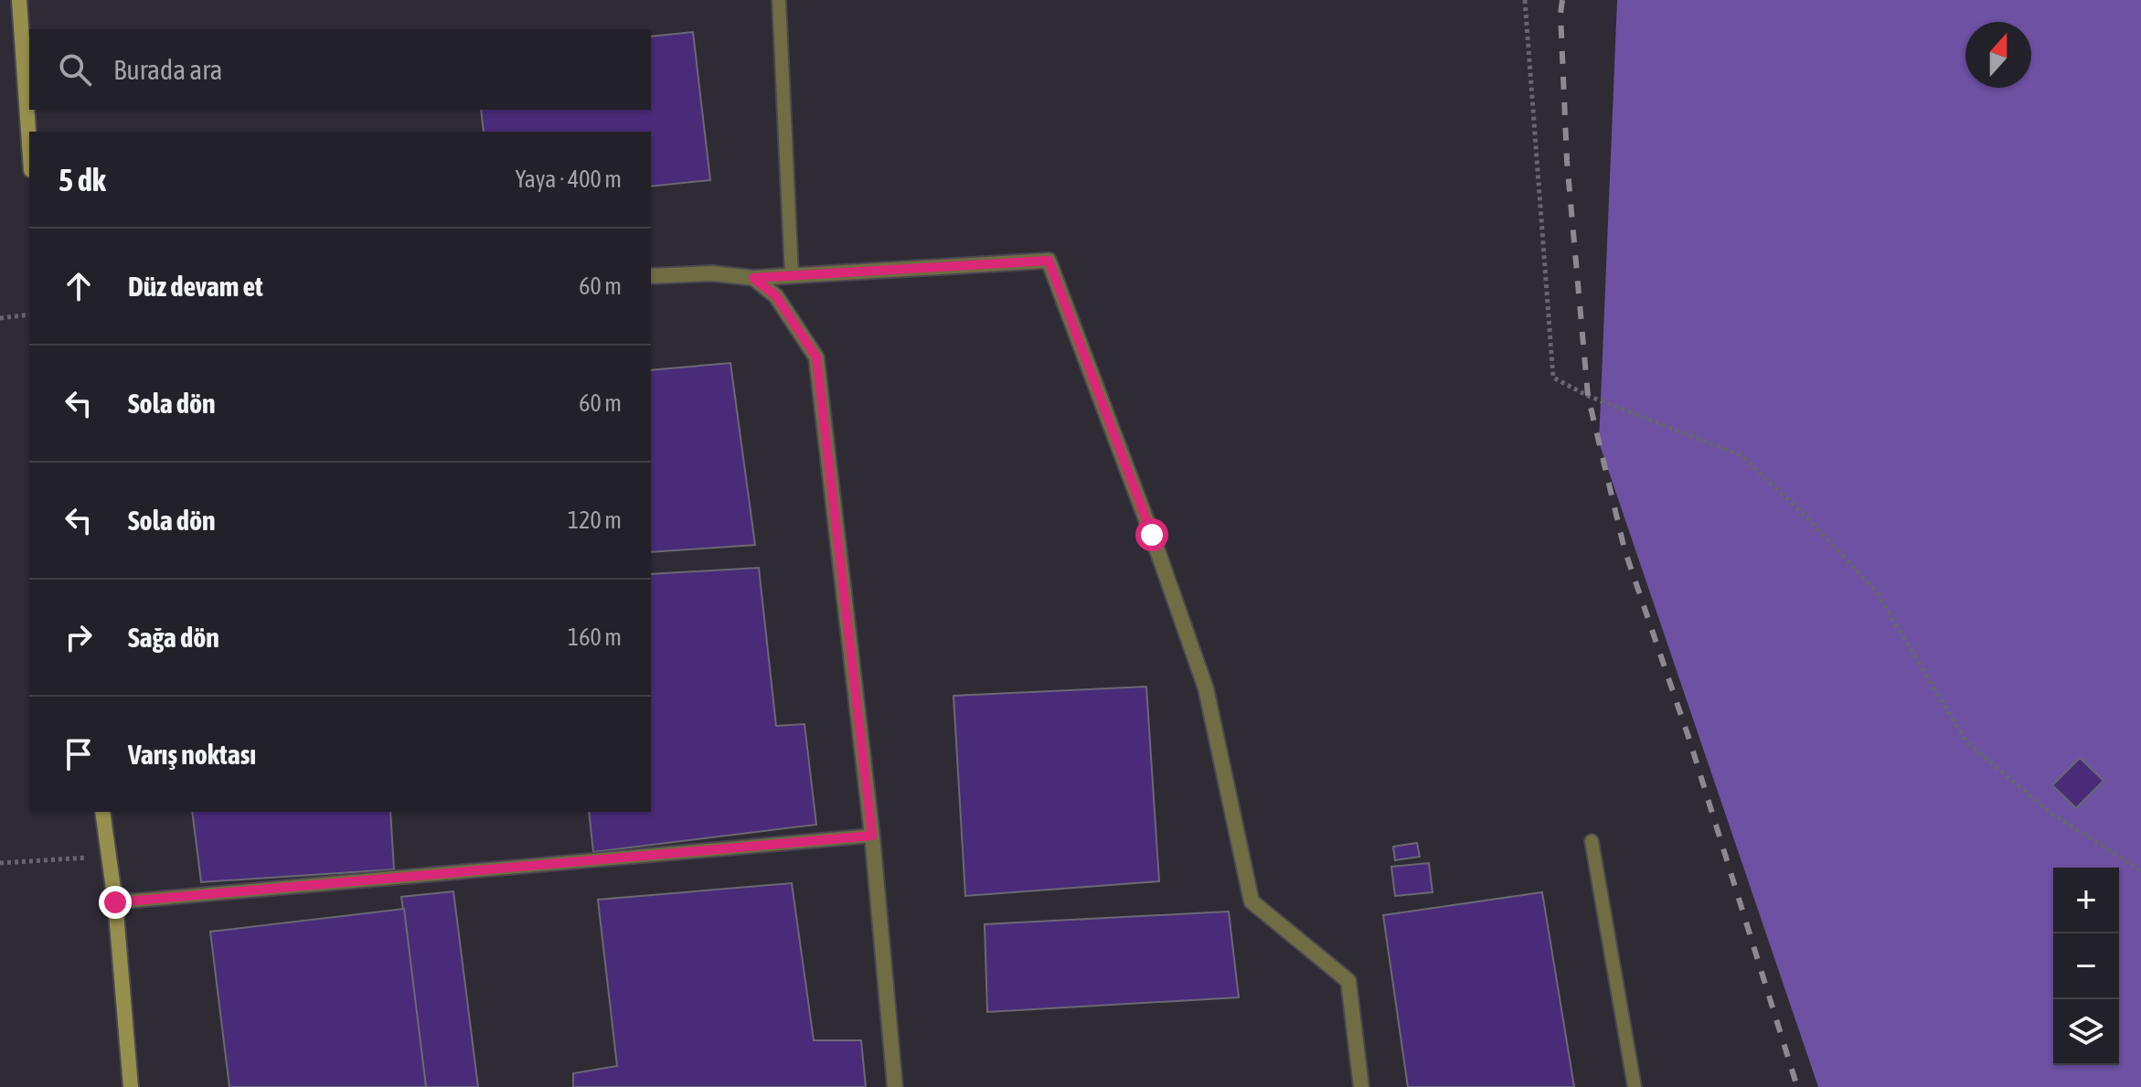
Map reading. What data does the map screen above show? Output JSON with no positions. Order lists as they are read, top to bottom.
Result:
{
  "north": "top",
  "page": {
    "search": "Burada ara",
    "heading": ["5 dk", "Yaya · 400 m"],
    "list": [
      ["Düz devam et", "60 m"],
      ["Sola dön", "60 m"],
      ["Sola dön", "120 m"],
      ["Sağa dön", "160 m"],
      "Varış noktası"
    ],
    "map_buttons": ["+", "−"]
  }
}
